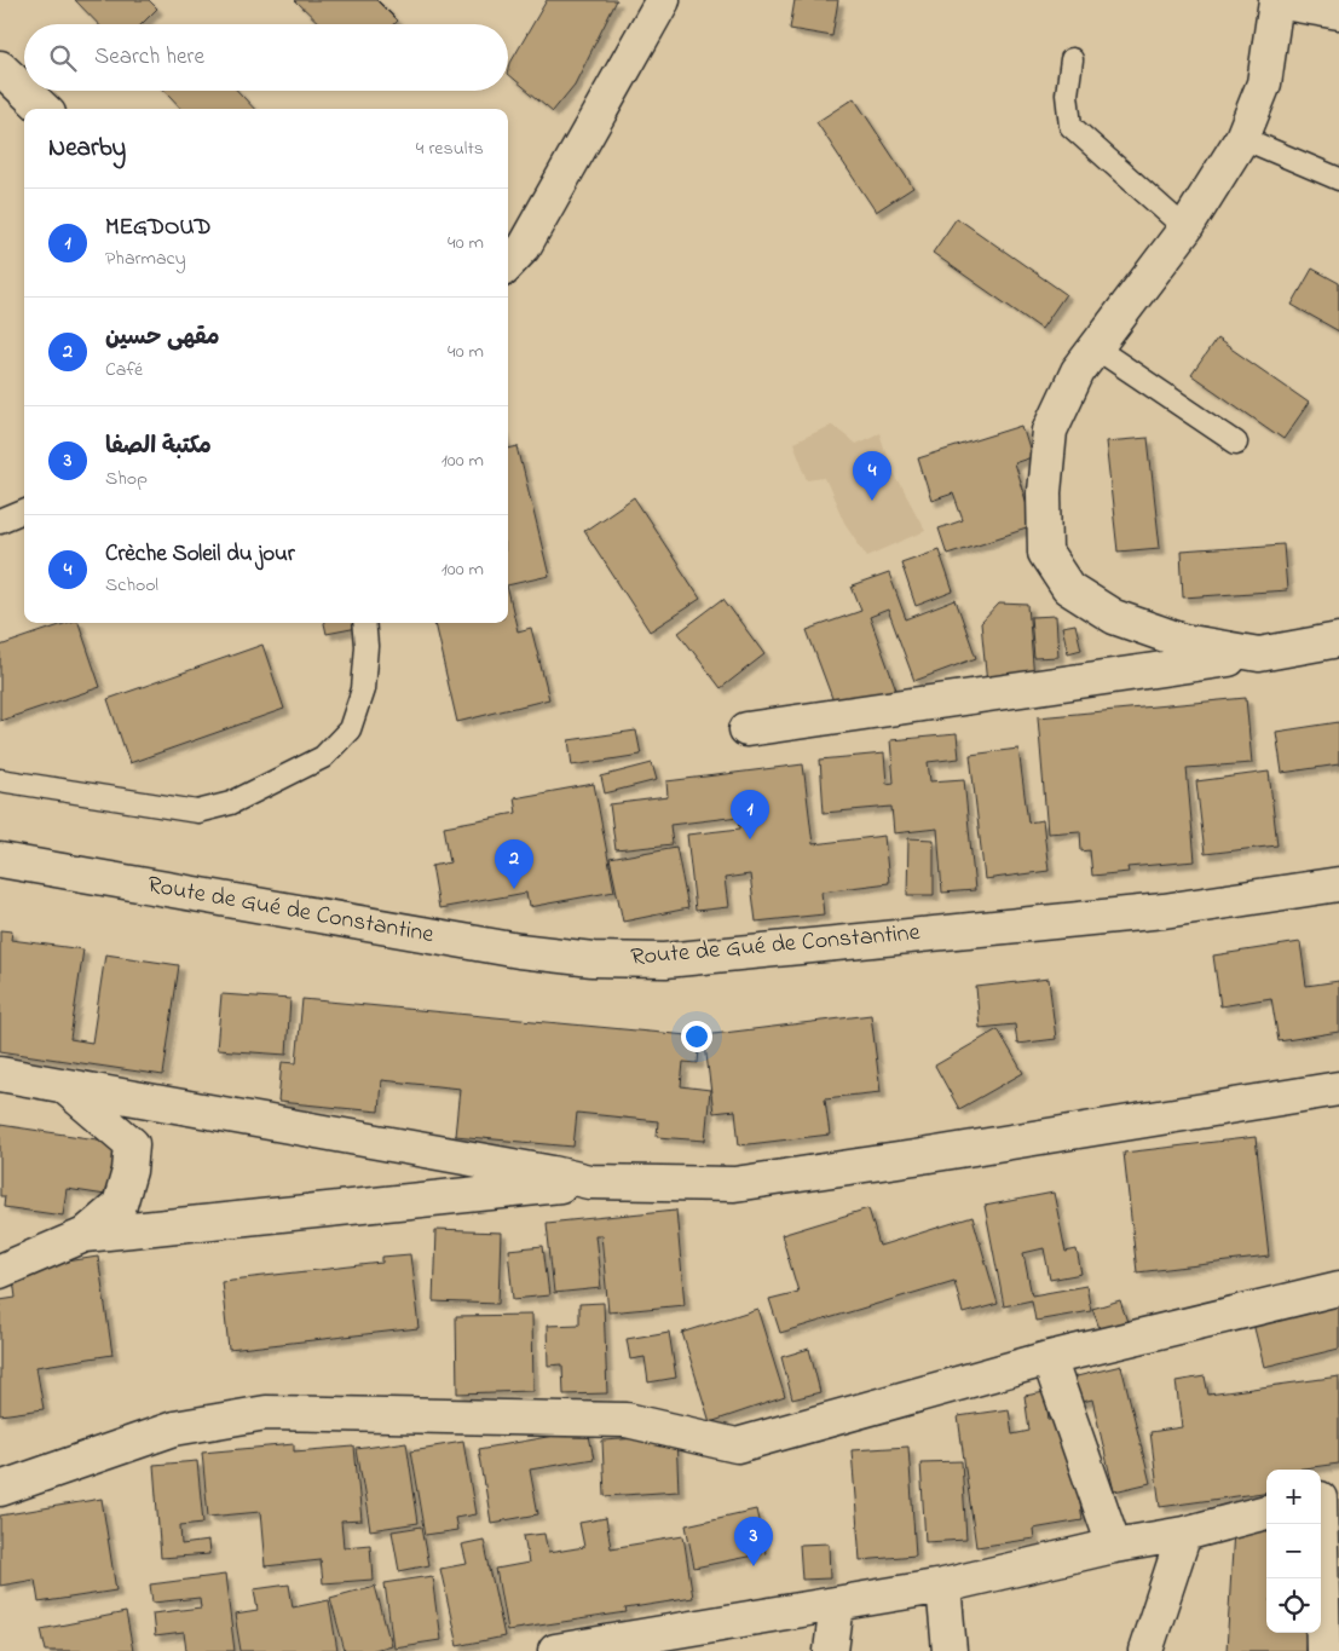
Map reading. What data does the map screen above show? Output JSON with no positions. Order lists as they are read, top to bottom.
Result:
{
  "streets": {
    "street": ["Route de Gué de Constantine"]
  },
  "page": {
    "search": "Search here",
    "heading": ["Nearby", "4 results"],
    "list": [
      {
        "mark": "1",
        "name": "MEGDOUD",
        "note": "Pharmacy",
        "value": "40 m"
      },
      {
        "mark": "2",
        "name": "مقهى حسين",
        "note": "Café",
        "value": "40 m"
      },
      {
        "mark": "3",
        "name": "مكتبة الصفا",
        "note": "Shop",
        "value": "100 m"
      },
      {
        "mark": "4",
        "name": "Crèche Soleil du jour",
        "note": "School",
        "value": "100 m"
      }
    ],
    "pins": [
      "4",
      "1",
      "2",
      "3"
    ],
    "map_buttons": ["+", "−"]
  }
}
